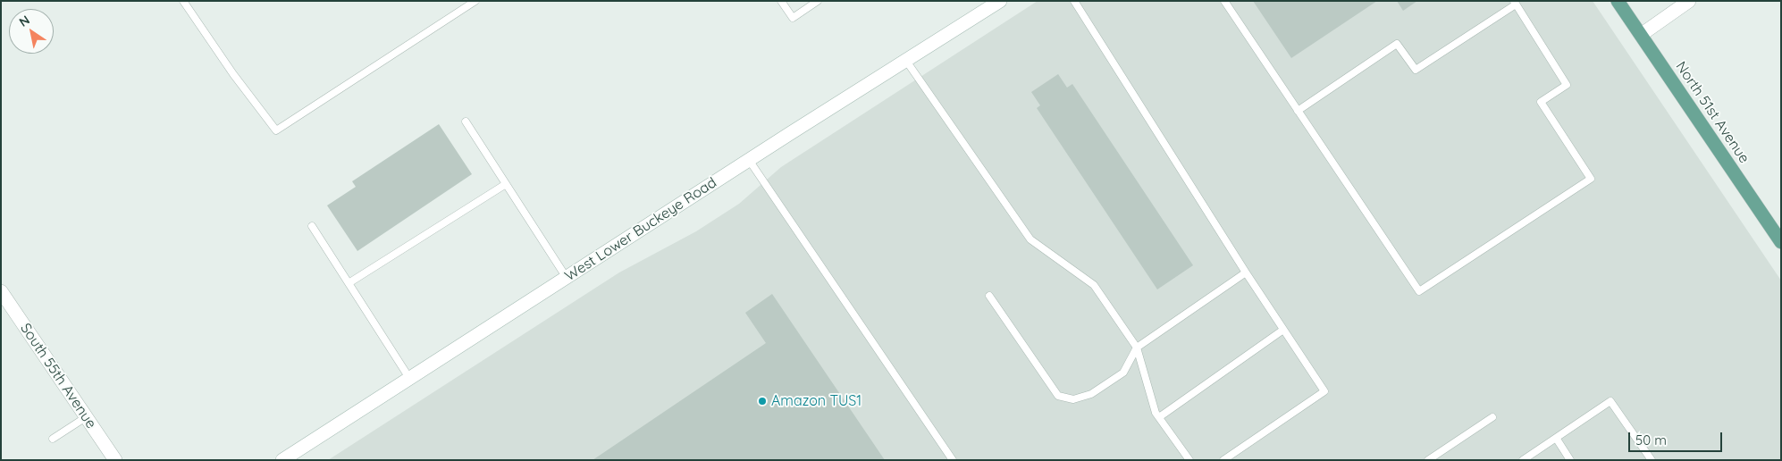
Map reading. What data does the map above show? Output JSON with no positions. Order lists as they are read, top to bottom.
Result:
{
  "streets": {
    "main road": ["North 51st Avenue", "West Lower Buckeye Road", "South 55th Avenue"]
  },
  "places": ["Amazon TUS1"],
  "scale_bar": "50 m",
  "north": "top left"
}
